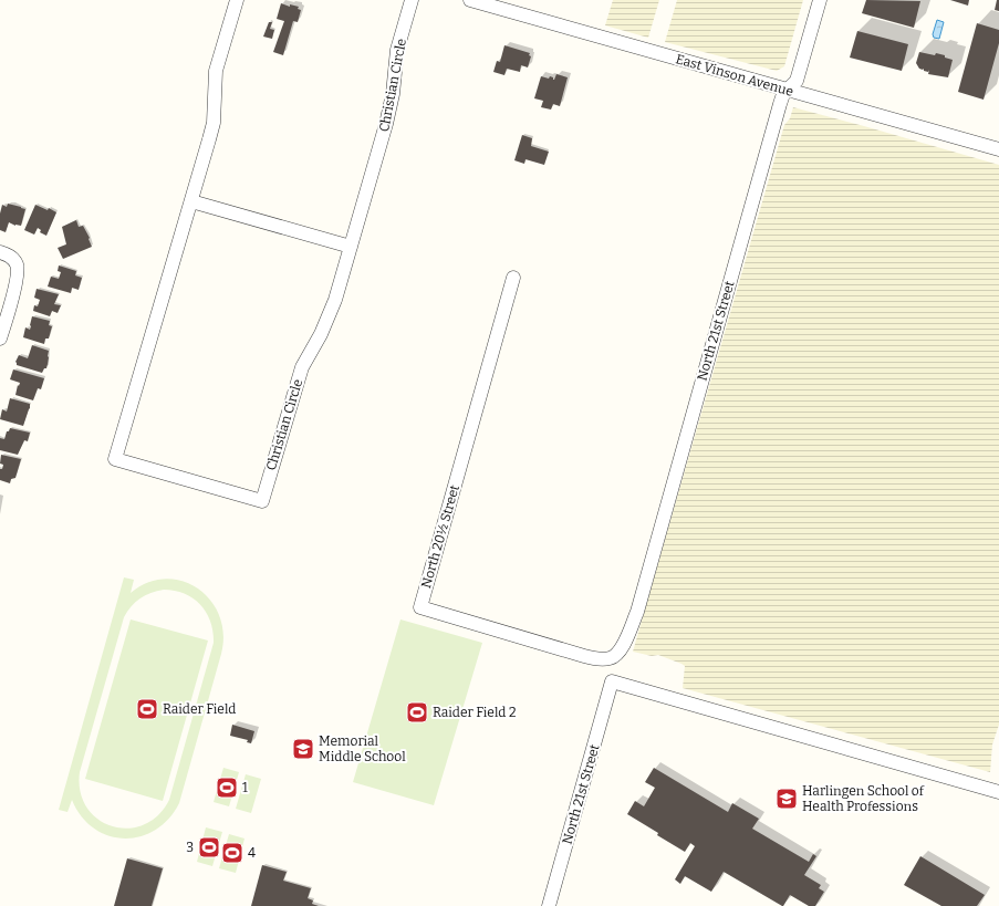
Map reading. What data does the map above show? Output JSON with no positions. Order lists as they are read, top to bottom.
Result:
{
  "streets": {
    "street": [
      "East Vinson Avenue",
      "Christian Circle",
      "North 21st Street",
      "North 20½ Street"
    ]
  },
  "crossings": [
    ["East Vinson Avenue", "North 21st Street"],
    ["North 21st Street", "North 20½ Street"]
  ],
  "places": {
    "sports": [
      "Raider Field",
      "Raider Field 2",
      "1",
      "3",
      "4"
    ],
    "school or university": ["Memorial Middle School", "Harlingen School of Health Professions"]
  }
}
